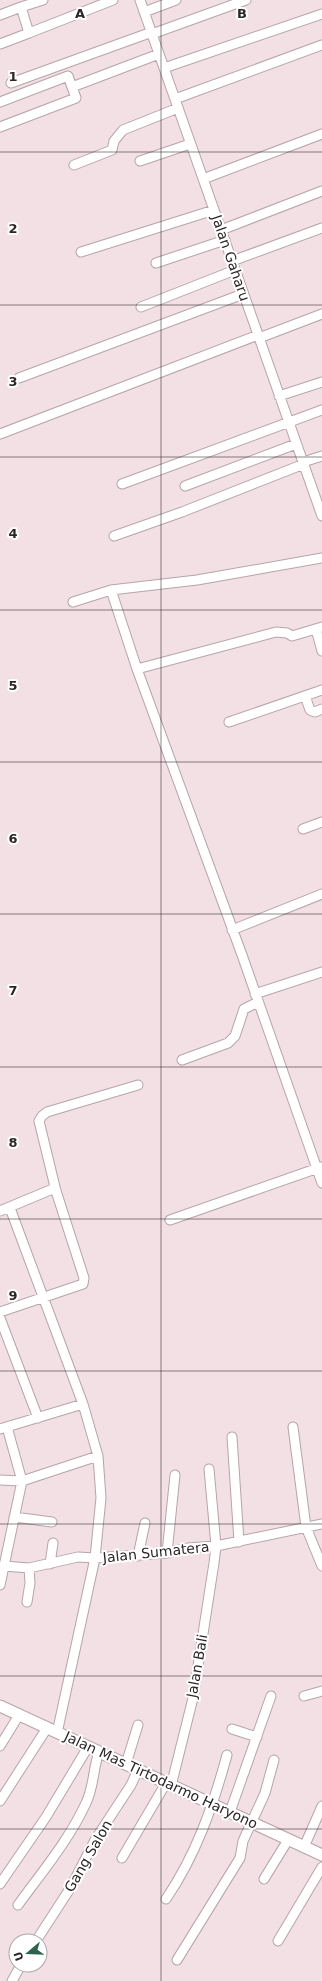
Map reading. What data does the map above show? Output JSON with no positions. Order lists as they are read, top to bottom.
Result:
{
  "streets": {
    "street": [
      "Jalan Gaharu",
      "Jalan Sumatera",
      "Jalan Bali",
      "Jalan Mas Tirtodarmo Haryono",
      "Gang Salon"
    ]
  },
  "crossings": [
    ["Jalan Sumatera", "Jalan Bali"],
    ["Jalan Sumatera", "Jalan Mas Tirtodarmo Haryono"],
    ["Jalan Bali", "Jalan Mas Tirtodarmo Haryono"],
    ["Jalan Mas Tirtodarmo Haryono", "Gang Salon"]
  ],
  "north": "left",
  "grid": {
    "columns": ["A", "B"],
    "rows": [
      "1",
      "2",
      "3",
      "4",
      "5",
      "6",
      "7",
      "8",
      "9"
    ]
  }
}
